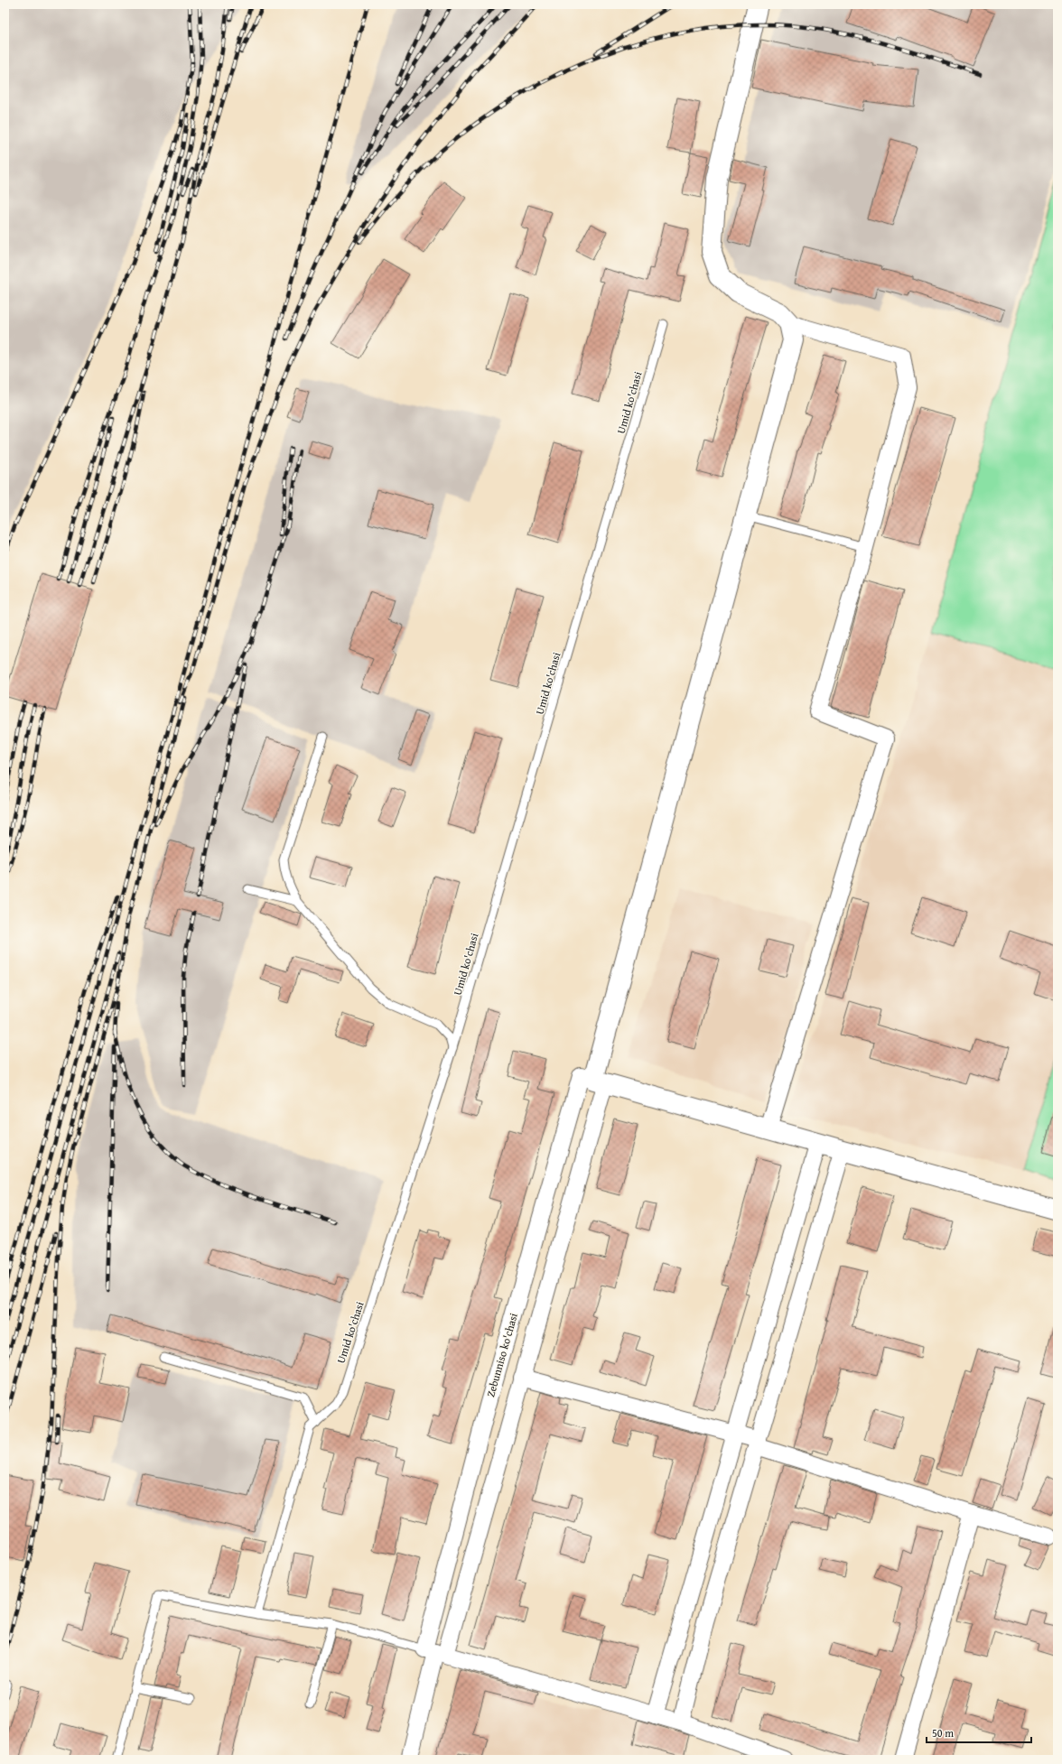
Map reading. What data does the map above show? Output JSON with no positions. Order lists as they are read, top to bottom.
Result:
{
  "streets": {
    "street": ["Zebunniso ko'chasi"],
    "lane": ["Umid ko'chasi"]
  },
  "scale_bar": "50 m"
}
